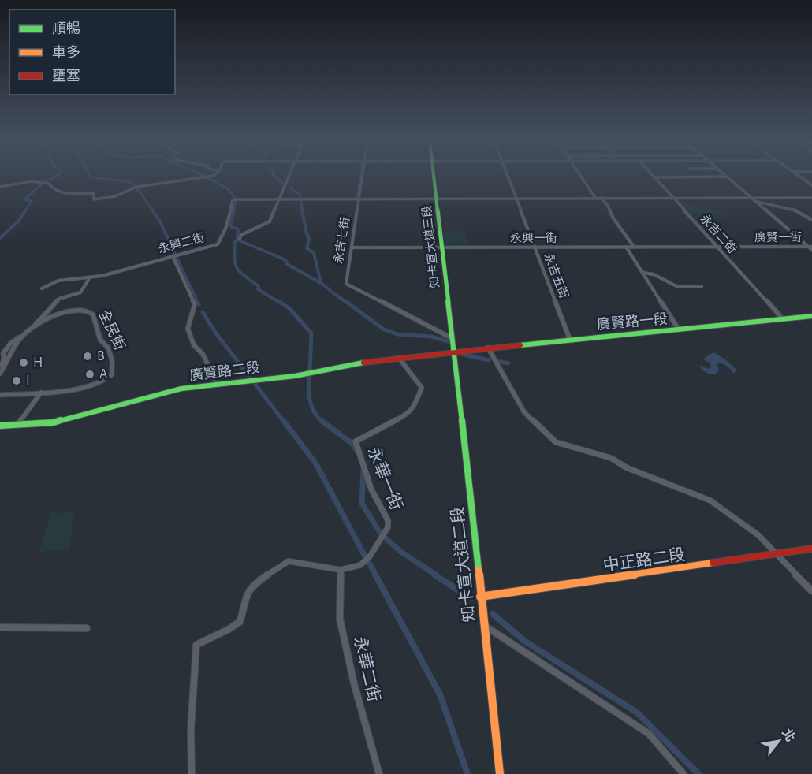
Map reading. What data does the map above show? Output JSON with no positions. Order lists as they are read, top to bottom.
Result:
{
  "streets": {
    "street": [
      "永吉二街",
      "廣賢一街",
      "永興一街",
      "永吉七街",
      "永興二街",
      "知卡宣大道三段",
      "永吉五街",
      "廣賢路一段",
      "全民街",
      "廣賢路二段",
      "永華一街",
      "中正路二段",
      "知卡宣大道二段",
      "永華二街"
    ]
  },
  "crossings": [
    ["永吉二街", "廣賢一街"],
    ["永吉二街", "永興一街"],
    ["永吉二街", "永興二街"],
    ["永吉二街", "廣賢路一段"],
    ["廣賢一街", "永興一街"],
    ["永興一街", "永吉七街"],
    ["永興一街", "知卡宣大道三段"],
    ["永興一街", "永吉五街"],
    ["永吉七街", "永興二街"],
    ["永吉七街", "知卡宣大道三段"],
    ["永興二街", "知卡宣大道三段"],
    ["永興二街", "永吉五街"],
    ["知卡宣大道三段", "廣賢路一段"],
    ["知卡宣大道三段", "廣賢路二段"],
    ["知卡宣大道三段", "知卡宣大道二段"],
    ["永吉五街", "廣賢路一段"],
    ["廣賢路一段", "廣賢路二段"],
    ["廣賢路一段", "知卡宣大道二段"],
    ["廣賢路二段", "永華一街"],
    ["廣賢路二段", "知卡宣大道二段"],
    ["永華一街", "永華二街"],
    ["中正路二段", "知卡宣大道二段"]
  ],
  "places": [
    "B",
    "H",
    "A",
    "I"
  ],
  "legend": ["順暢", "車多", "壅塞"],
  "north": "top right"
}
